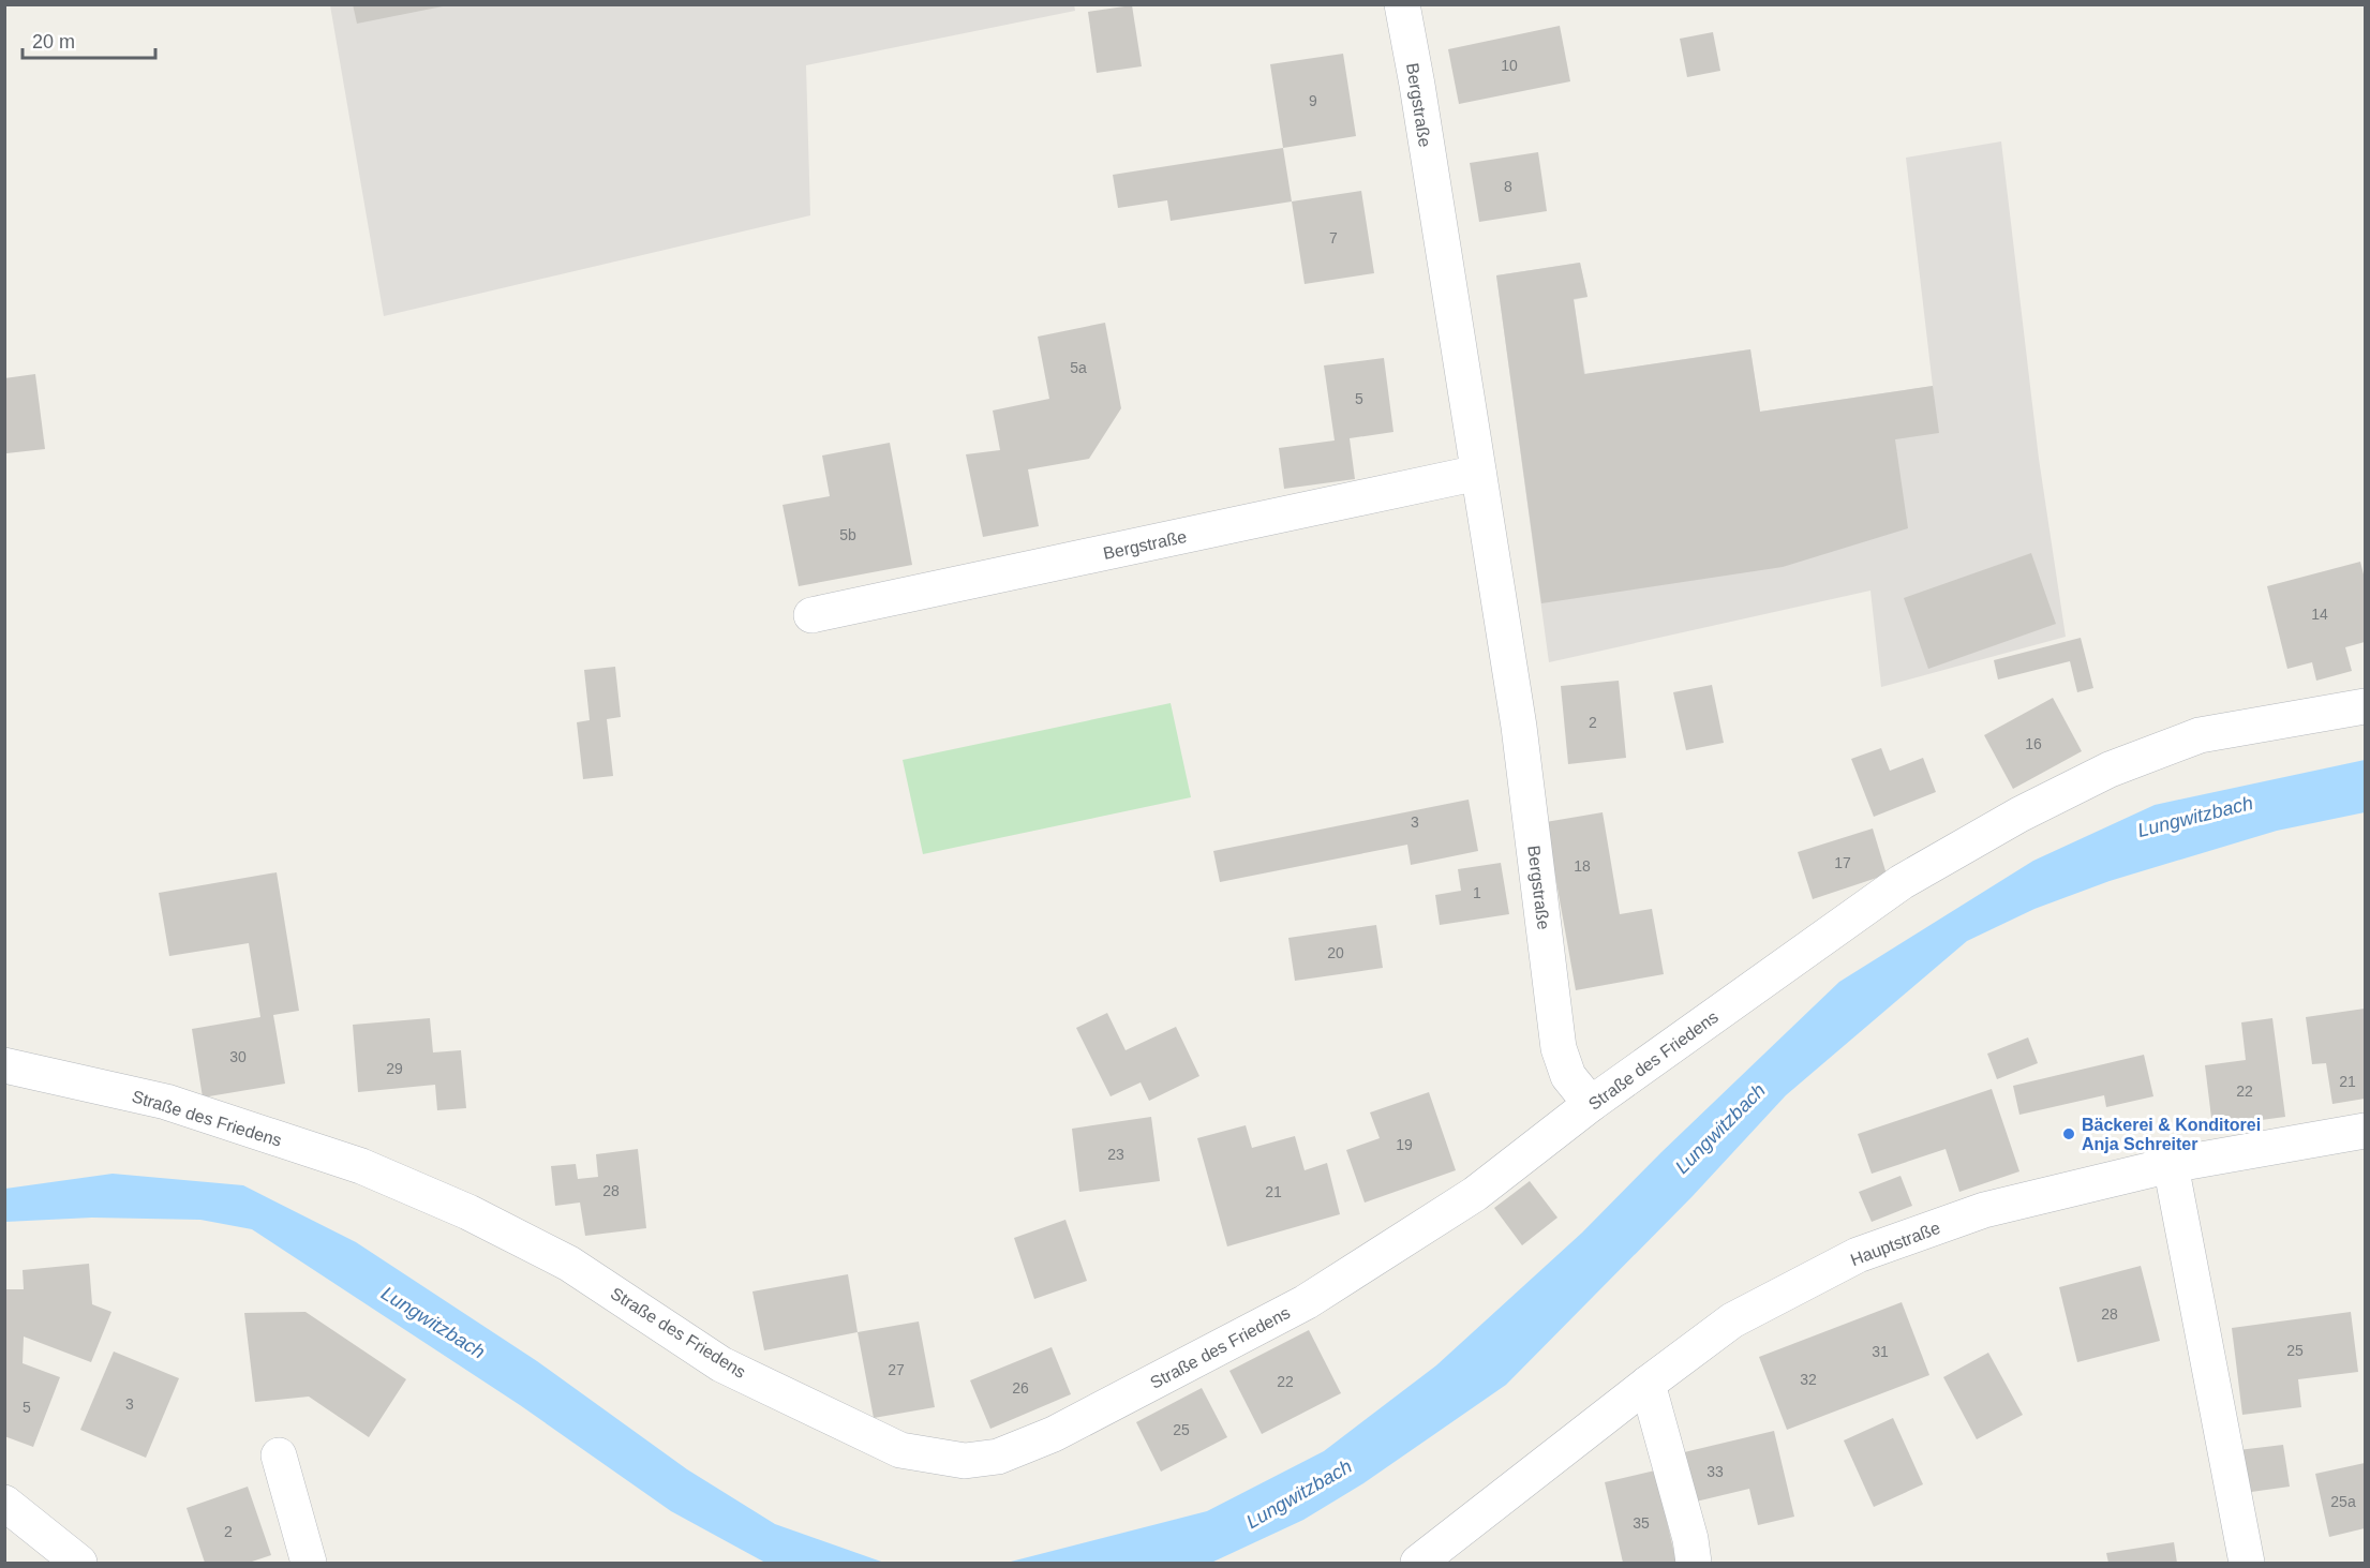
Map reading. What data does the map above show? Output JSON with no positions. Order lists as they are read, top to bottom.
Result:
{
  "streets": {
    "street": ["Bergstraße", "Straße des Friedens", "Hauptstraße"]
  },
  "crossings": [
    ["Bergstraße", "Straße des Friedens"]
  ],
  "water": ["Lungwitzbach"],
  "places": ["Bäckerei & Konditorei Anja Schreiter"],
  "house_numbers": [
    "10",
    "9",
    "8",
    "7",
    "5a",
    "5",
    "5b",
    "14",
    "2",
    "16",
    "3",
    "17",
    "18",
    "1",
    "20",
    "30",
    "29",
    "21",
    "22",
    "19",
    "23",
    "28",
    "21",
    "28",
    "25",
    "31",
    "27",
    "32",
    "22",
    "26",
    "3",
    "5",
    "25",
    "33",
    "25a",
    "35",
    "2"
  ],
  "scale_bar": "20 m"
}
